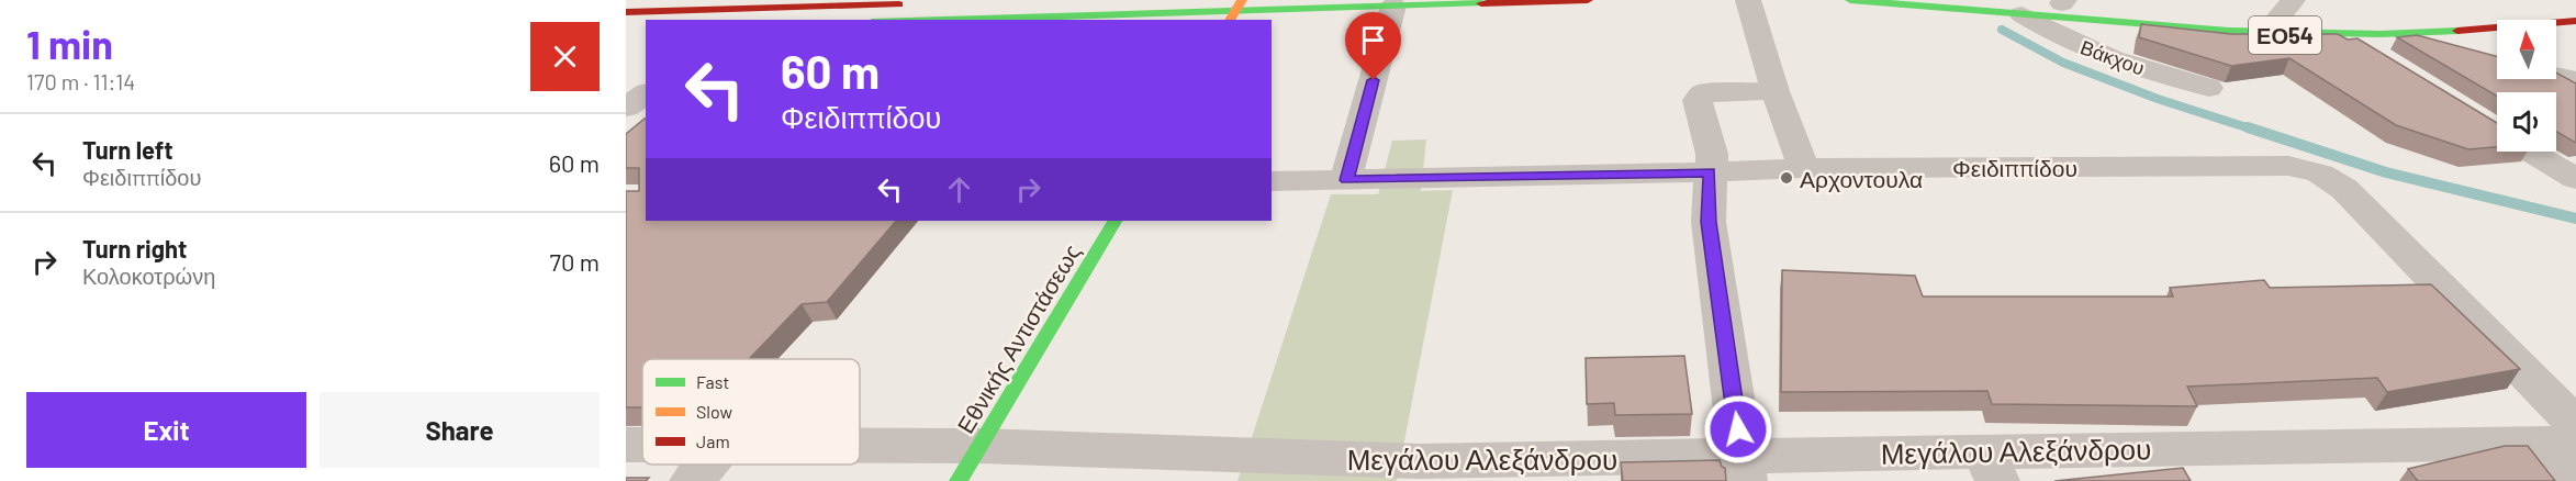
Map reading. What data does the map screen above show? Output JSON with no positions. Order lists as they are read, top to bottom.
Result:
{
  "streets": {
    "main road": ["ΕΟ54", "Εθνικής Αντιστάσεως"],
    "street": ["Βάκχου", "Φειδιππίδου", "Μεγάλου Αλεξάνδρου"]
  },
  "crossings": [
    ["ΕΟ54", "Βάκχου"],
    ["Εθνικής Αντιστάσεως", "Μεγάλου Αλεξάνδρου"]
  ],
  "places": ["Αρχοντουλα"],
  "legend": ["Fast", "Slow", "Jam"],
  "north": "top",
  "page": {
    "heading": ["1 min", "170 m · 11:14"],
    "turn": ["60 m", "Φειδιππίδου"],
    "list": [
      {
        "name": "Turn left",
        "note": "Φειδιππίδου",
        "value": "60 m"
      },
      {
        "name": "Turn right",
        "note": "Κολοκοτρώνη",
        "value": "70 m"
      }
    ],
    "buttons": ["Exit", "Share"]
  }
}
